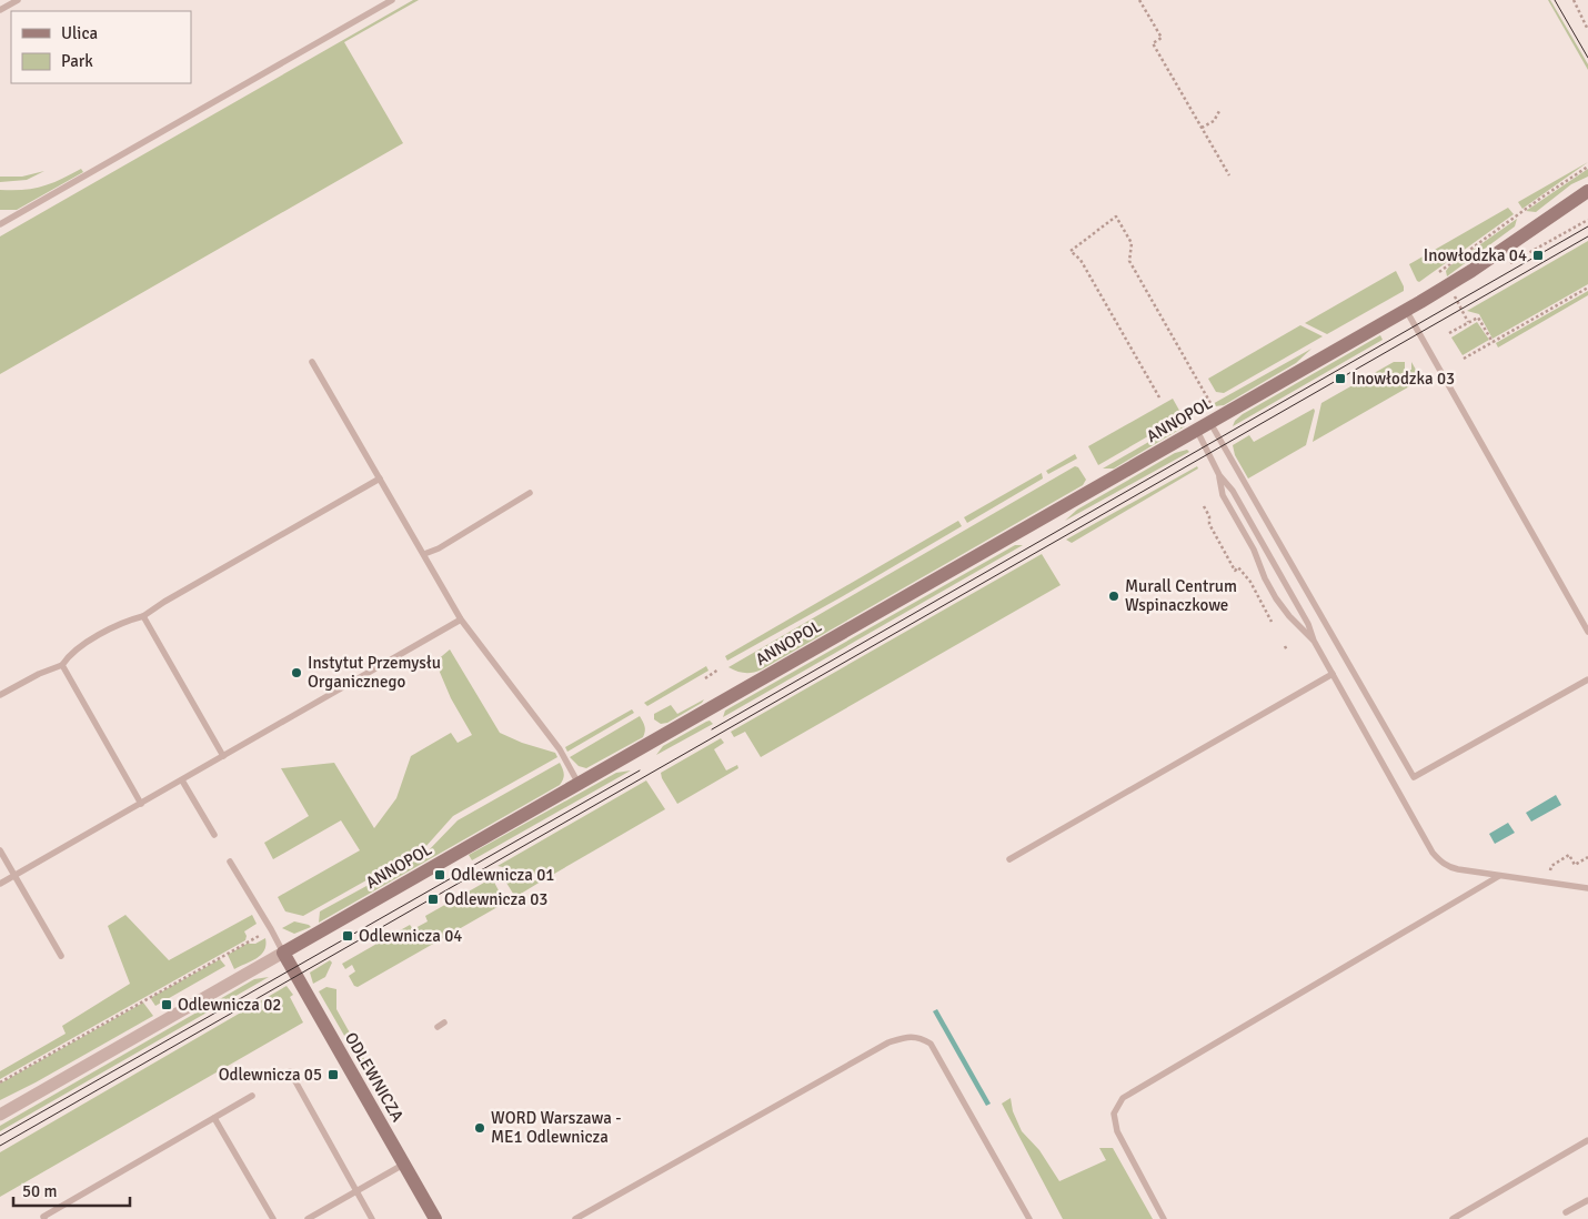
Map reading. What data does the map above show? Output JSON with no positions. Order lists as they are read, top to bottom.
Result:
{
  "streets": {
    "street": ["ANNOPOL", "ODLEWNICZA"]
  },
  "crossings": [
    ["ANNOPOL", "ODLEWNICZA"]
  ],
  "places": {
    "transit": [
      "Inowłodzka 04",
      "Inowłodzka 03",
      "Odlewnicza 01",
      "Odlewnicza 03",
      "Odlewnicza 04",
      "Odlewnicza 02",
      "Odlewnicza 05"
    ],
    "other": ["Murall Centrum Wspinaczkowe", "Instytut Przemysłu Organicznego", "WORD Warszawa - ME1 Odlewnicza"]
  },
  "legend": ["Ulica", "Park"],
  "scale_bar": "50 m"
}
